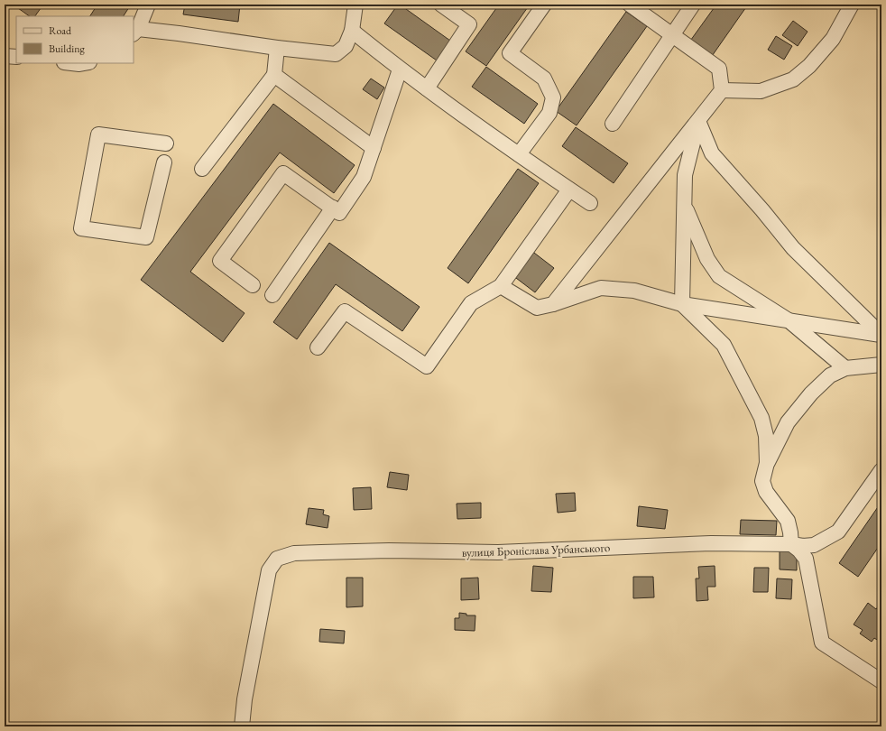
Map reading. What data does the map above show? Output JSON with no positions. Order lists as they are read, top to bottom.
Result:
{
  "streets": {
    "street": ["вулиця Броніслава Урбанського"]
  },
  "legend": ["Road", "Building"]
}
